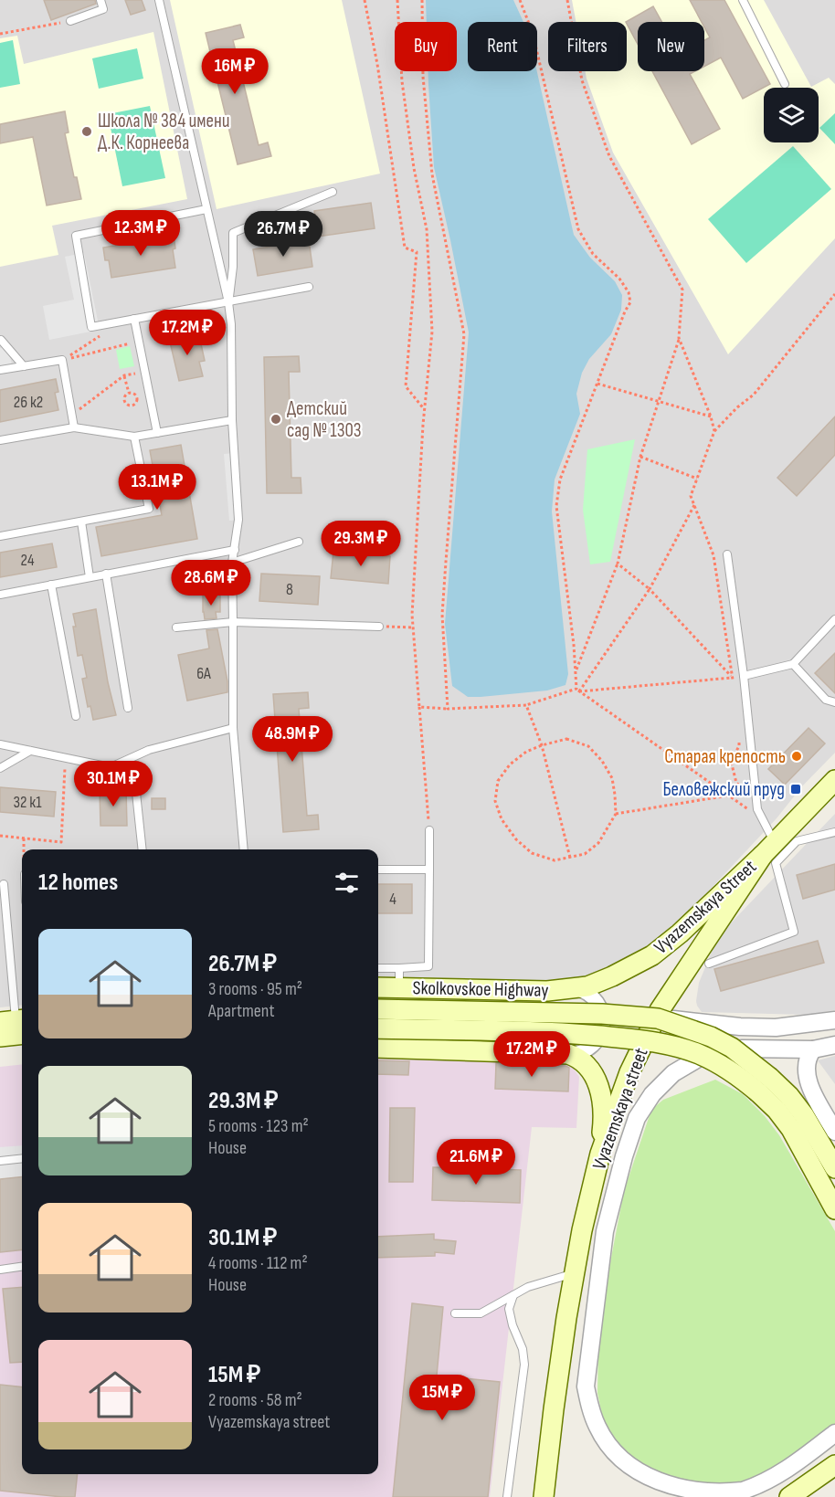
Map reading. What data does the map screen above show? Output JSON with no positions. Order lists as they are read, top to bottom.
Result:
{
  "streets": {
    "main road": ["Vyazemskaya Street", "Skolkovskoe Highway", "Vyazemskaya street"]
  },
  "crossings": [
    ["Vyazemskaya Street", "Skolkovskoe Highway"],
    ["Vyazemskaya Street", "Vyazemskaya street"]
  ],
  "places": {
    "other": ["Школа № 384 имени Д.К. Корнеева", "Детский сад № 1303", "Старая крепость"],
    "transit": ["Беловежский пруд"]
  },
  "house_numbers": [
    "26 к2",
    "24",
    "8",
    "6А",
    "32 к1",
    "4"
  ],
  "page": {
    "chip": [
      "Buy",
      "Rent",
      "Filters",
      "New"
    ],
    "price": [
      "16M ₽",
      "12.3M ₽",
      "26.7M ₽",
      "17.2M ₽",
      "13.1M ₽",
      "29.3M ₽",
      "28.6M ₽",
      "48.9M ₽",
      "30.1M ₽",
      "17.2M ₽",
      "21.6M ₽",
      "15M ₽"
    ],
    "heading": "12 homes",
    "list": [
      {
        "name": "26.7M ₽",
        "note": "3 rooms · 95 m² · Apartment"
      },
      {
        "name": "29.3M ₽",
        "note": "5 rooms · 123 m² · House"
      },
      {
        "name": "30.1M ₽",
        "note": "4 rooms · 112 m² · House"
      },
      {
        "name": "15M ₽",
        "note": "2 rooms · 58 m² · Vyazemskaya street"
      }
    ]
  }
}
